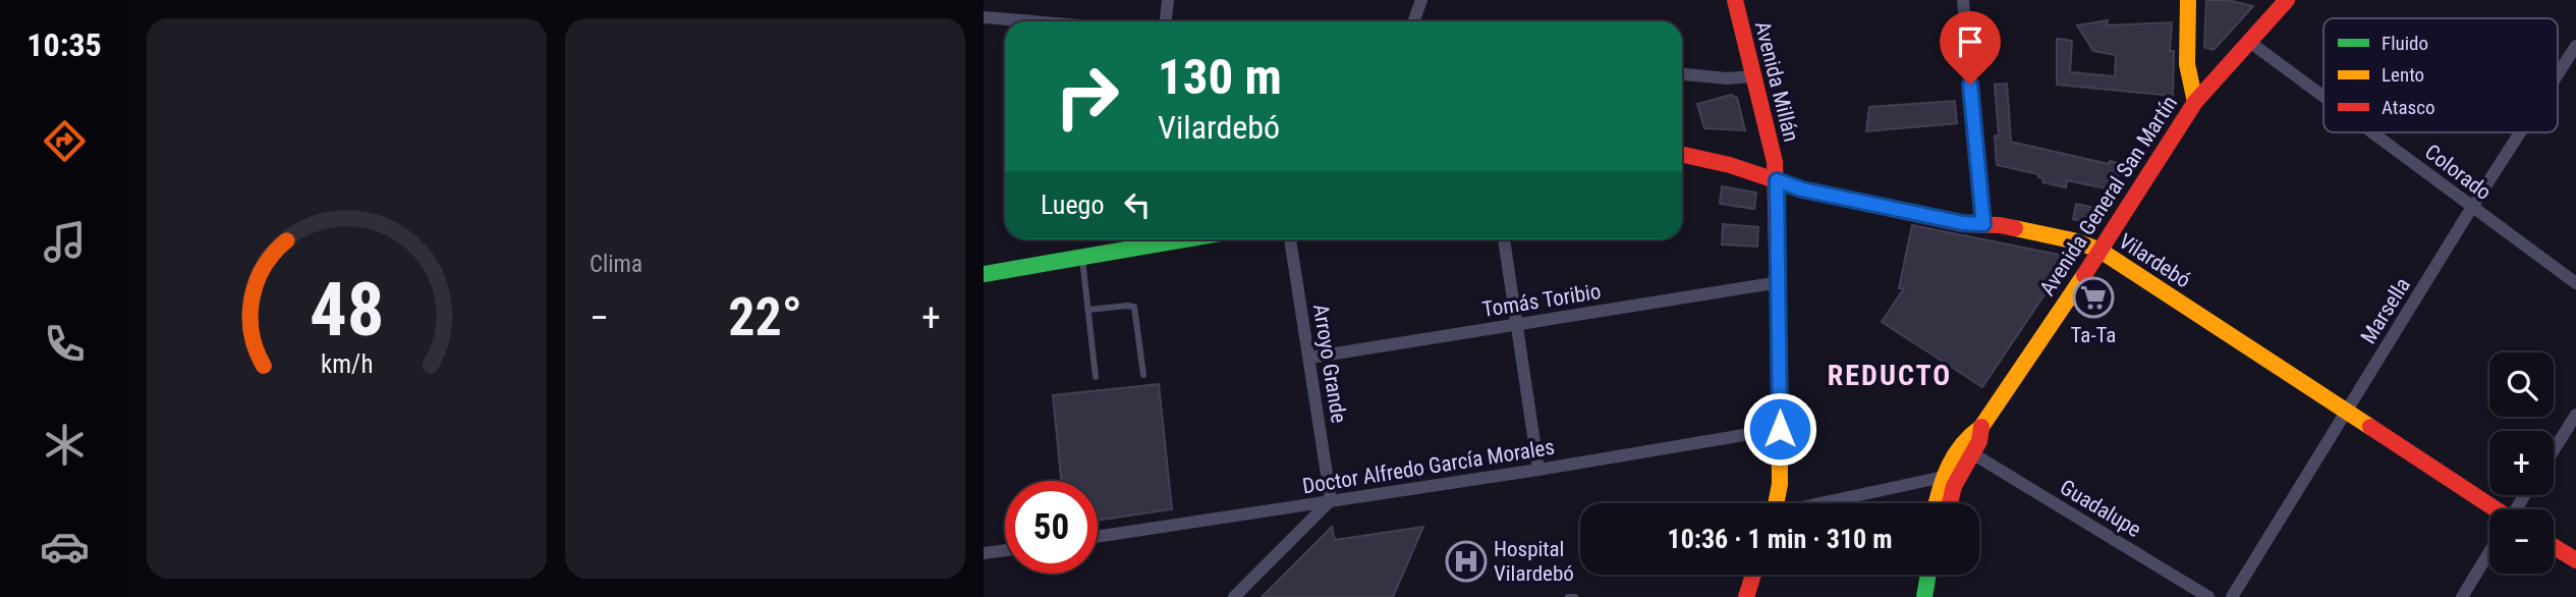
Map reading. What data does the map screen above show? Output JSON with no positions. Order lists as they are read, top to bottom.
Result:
{
  "streets": {
    "street": [
      "Avenida Millán",
      "Colorado",
      "Avenida General San Martín",
      "Vilardebó",
      "Tomás Toribio",
      "Marsella",
      "Arroyo Grande",
      "Doctor Alfredo García Morales",
      "Guadalupe"
    ]
  },
  "crossings": [
    ["Avenida Millán", "Vilardebó"],
    ["Avenida Millán", "Tomás Toribio"],
    ["Avenida Millán", "Doctor Alfredo García Morales"],
    ["Colorado", "Avenida General San Martín"],
    ["Colorado", "Marsella"],
    ["Avenida General San Martín", "Vilardebó"],
    ["Avenida General San Martín", "Guadalupe"],
    ["Vilardebó", "Marsella"],
    ["Tomás Toribio", "Arroyo Grande"],
    ["Arroyo Grande", "Doctor Alfredo García Morales"]
  ],
  "districts": ["REDUCTO"],
  "places": {
    "supermarket": ["Ta-Ta"],
    "hospital": ["Hospital Vilardebó"]
  },
  "legend": ["Fluido", "Lento", "Atasco"],
  "page": {
    "tabs": "10:35",
    "tile": "Clima",
    "turn": ["130 m", "Vilardebó"],
    "then": "Luego",
    "heat": ["−", "22°", "+"],
    "map_buttons": ["+", "−"],
    "limit": "50",
    "trip": "10:36 · 1 min · 310 m",
    "gauge": ["48", "km/h"]
  }
}
